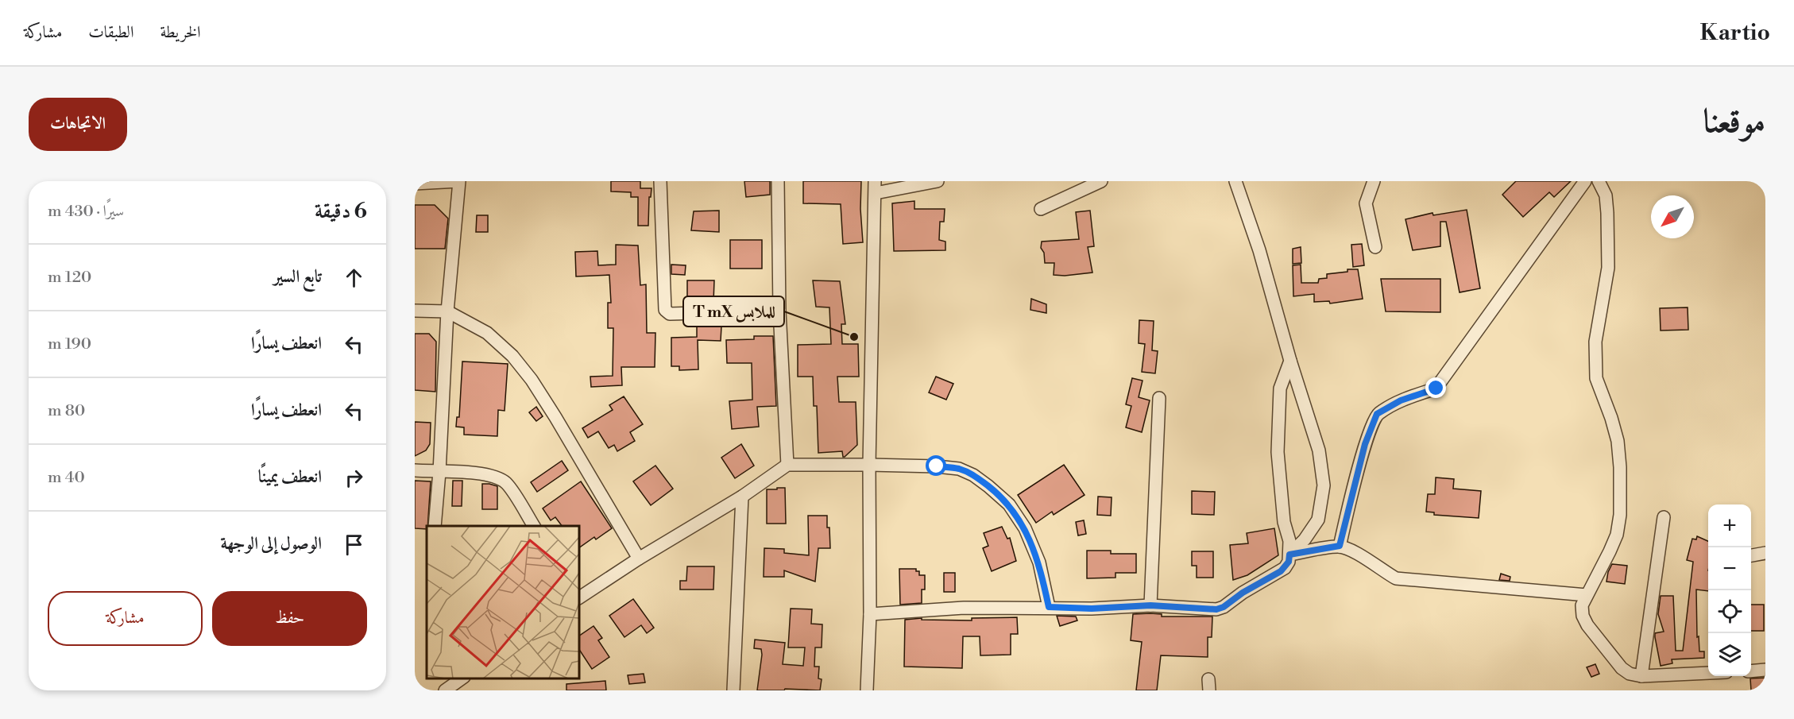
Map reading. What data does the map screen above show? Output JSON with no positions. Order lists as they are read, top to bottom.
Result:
{
  "places": ["T mX للملابس"],
  "north": "bottom left",
  "page": {
    "header": "Kartio",
    "nav": ["الخريطة", "الطبقات", "مشاركة"],
    "title": "موقعنا",
    "buttons": [
      "الاتجاهات",
      ["حفظ", "مشاركة"]
    ],
    "heading": ["6 دقيقة", "سيرًا · 430 m"],
    "list": [
      ["تابع السير", "120 m"],
      ["انعطف يسارًا", "190 m"],
      ["انعطف يسارًا", "80 m"],
      ["انعطف يمينًا", "40 m"],
      "الوصول إلى الوجهة"
    ],
    "map_buttons": ["+", "−"]
  }
}
